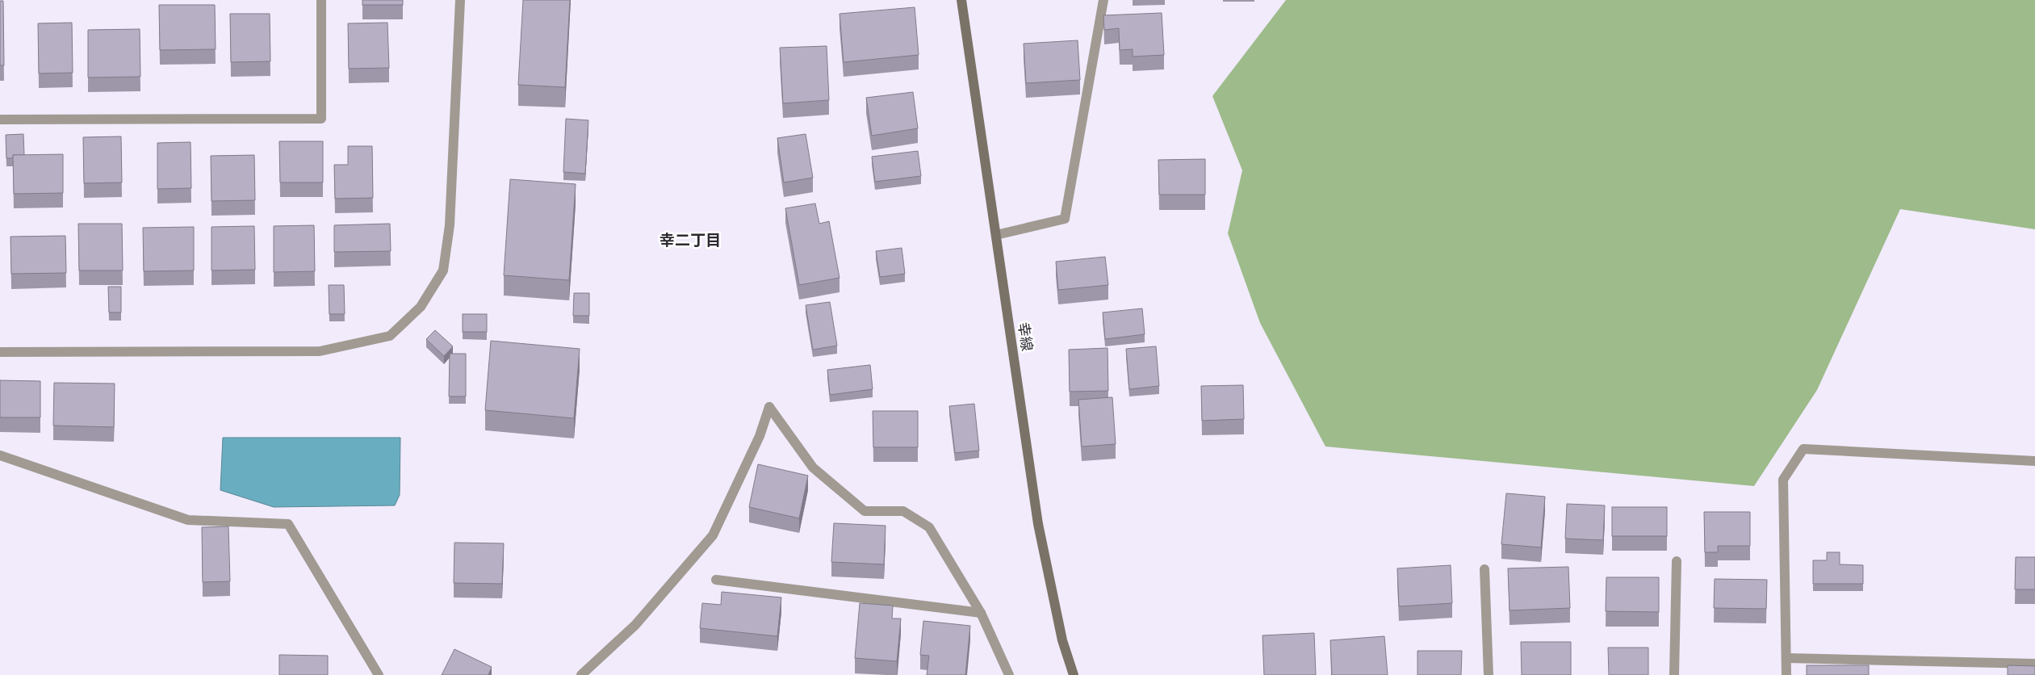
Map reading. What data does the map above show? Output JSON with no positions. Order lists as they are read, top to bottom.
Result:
{
  "streets": {
    "street": ["幸線"]
  },
  "districts": ["幸二丁目"]
}
